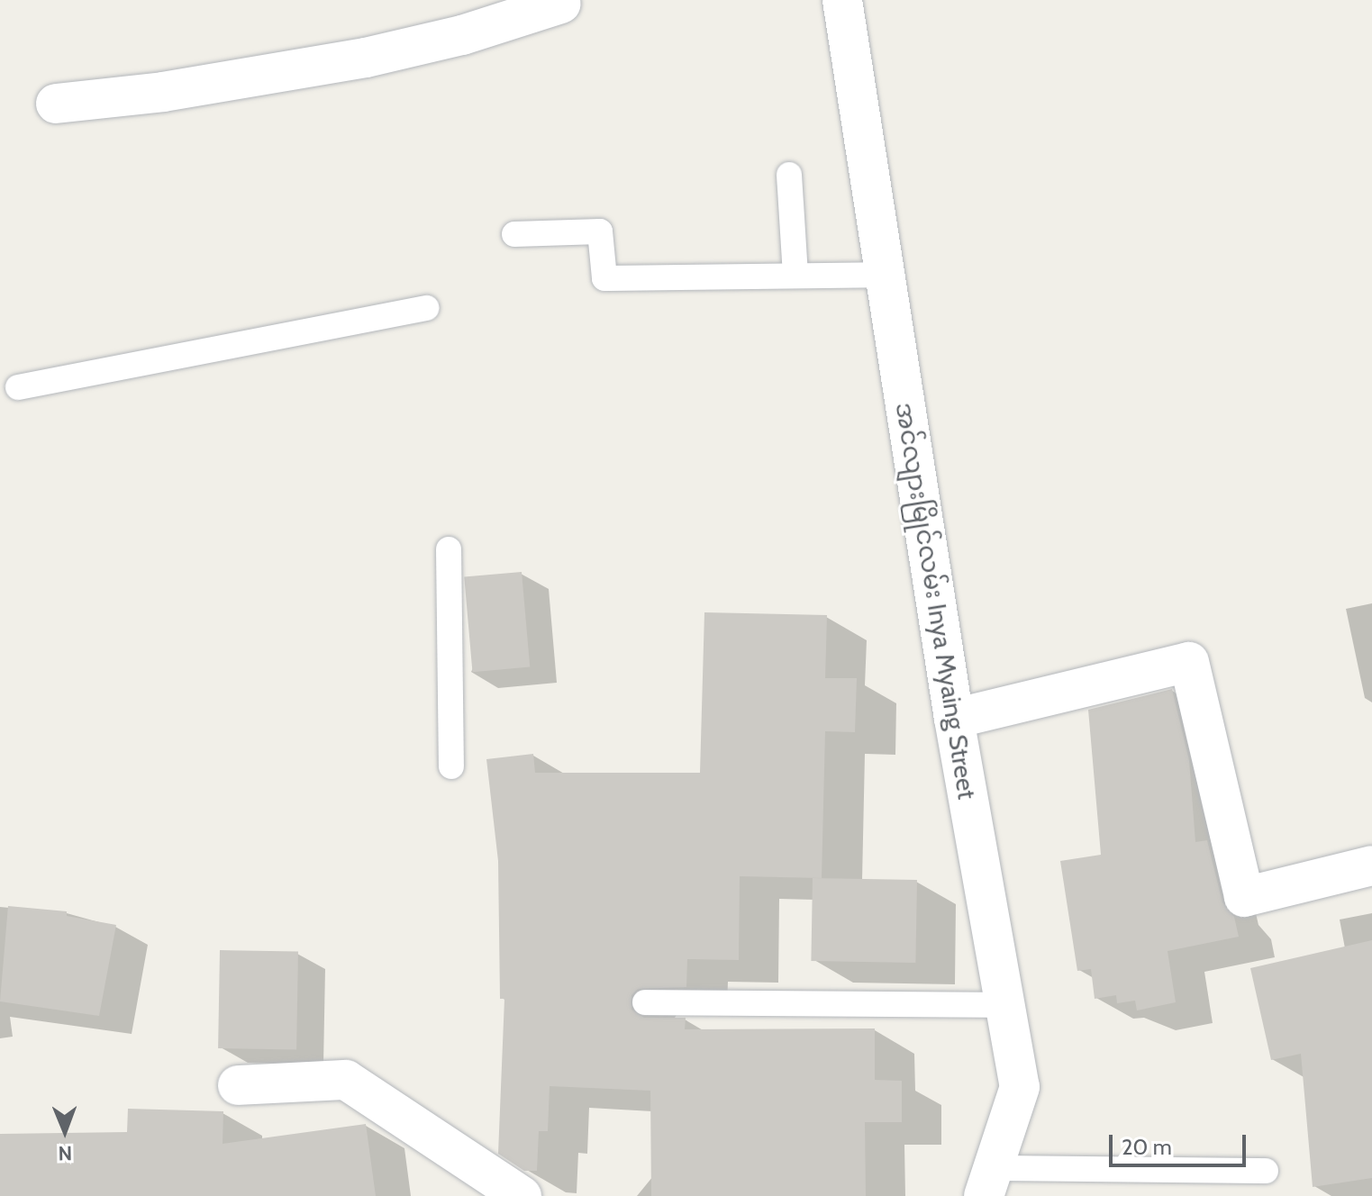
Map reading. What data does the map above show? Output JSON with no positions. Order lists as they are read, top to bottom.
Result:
{
  "streets": {
    "street": ["အင်လျားမြိုင်လမ်း Inya Myaing Street"]
  },
  "scale_bar": "20 m",
  "north": "bottom"
}
